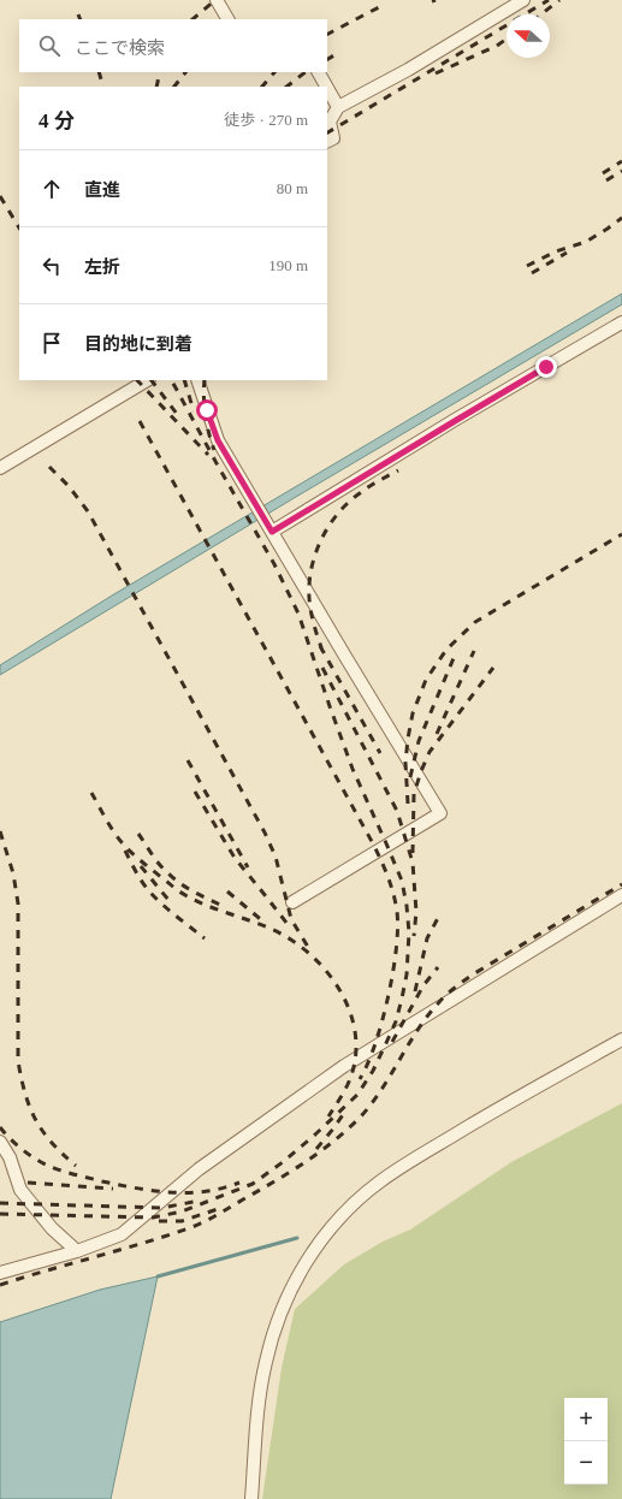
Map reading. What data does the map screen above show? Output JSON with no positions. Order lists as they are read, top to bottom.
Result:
{
  "north": "left",
  "page": {
    "search": "ここで検索",
    "heading": ["4 分", "徒歩 · 270 m"],
    "list": [
      ["直進", "80 m"],
      ["左折", "190 m"],
      "目的地に到着"
    ],
    "map_buttons": ["+", "−"]
  }
}
